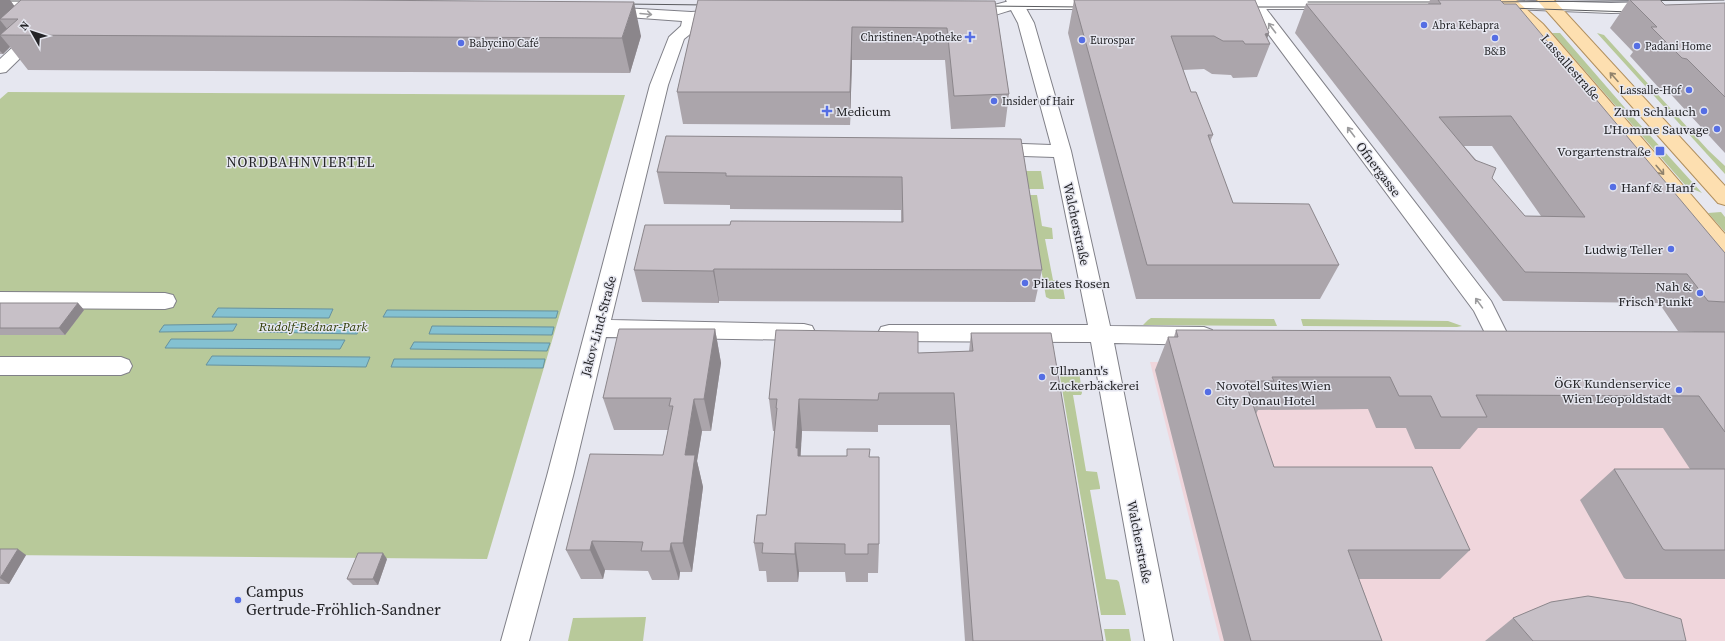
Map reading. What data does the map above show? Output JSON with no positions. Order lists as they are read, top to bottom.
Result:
{
  "streets": {
    "main road": ["Lassallestraße"],
    "street": ["Ofnergasse", "Walcherstraße", "Jakov-Lind-Straße"]
  },
  "one_way": ["Ofnergasse"],
  "districts": ["NORDBAHNVIERTEL"],
  "parks": ["Rudolf-Bednar-Park"],
  "places": {
    "other": [
      "Abra Kebapra",
      "B&B",
      "Eurospar",
      "Babycino Café",
      "Padani Home",
      "Lassalle-Hof",
      "Insider of Hair",
      "Zum Schlauch",
      "L'Homme Sauvage",
      "Hanf & Hanf",
      "Ludwig Teller",
      "Pilates Rosen",
      "Nah & Frisch Punkt",
      "Ullmann's Zuckerbäckerei",
      "ÖGK Kundenservice Wien Leopoldstadt",
      "Novotel Suites Wien City Donau Hotel",
      "Campus Gertrude-Fröhlich-Sandner"
    ],
    "health": ["Christinen-Apotheke", "Medicum"],
    "transit": ["Vorgartenstraße"]
  },
  "north": "top left"
}
